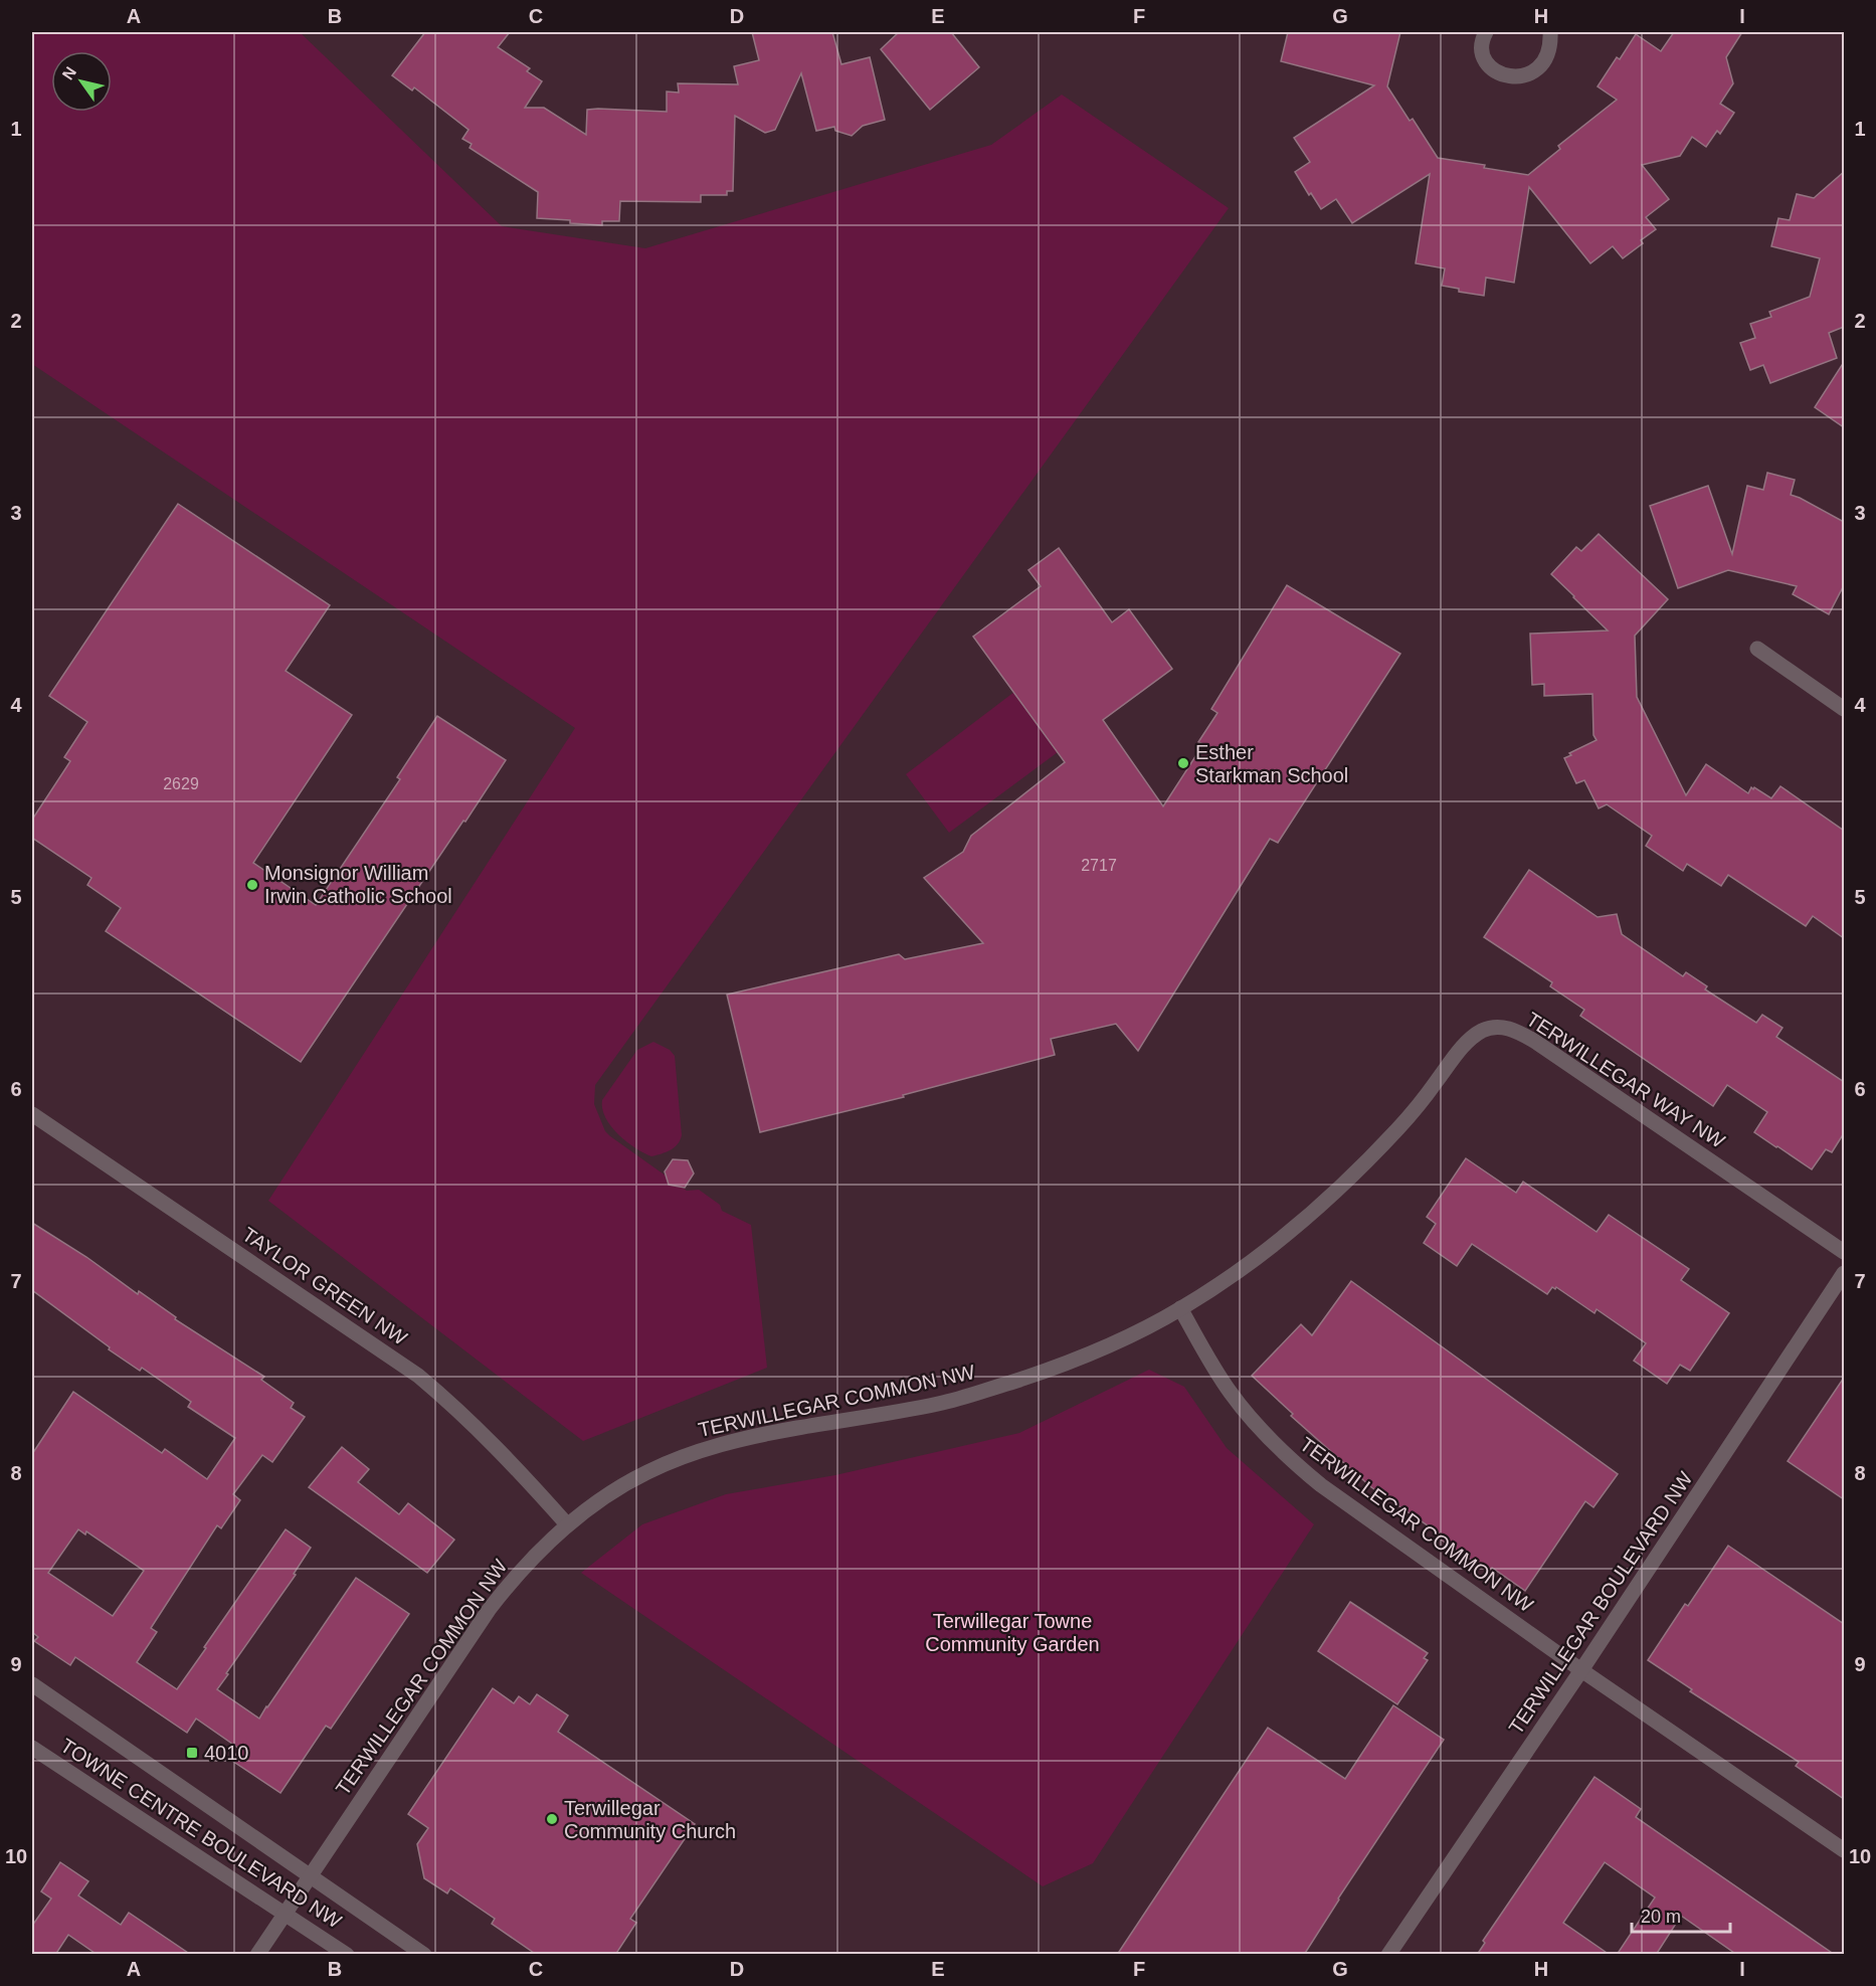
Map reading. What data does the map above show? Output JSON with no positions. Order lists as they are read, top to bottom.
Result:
{
  "streets": {
    "street": [
      "TERWILLEGAR WAY NW",
      "TAYLOR GREEN NW",
      "TERWILLEGAR COMMON NW",
      "TERWILLEGAR BOULEVARD NW",
      "TOWNE CENTRE BOULEVARD NW"
    ]
  },
  "crossings": [
    ["TERWILLEGAR WAY NW", "TERWILLEGAR COMMON NW"],
    ["TAYLOR GREEN NW", "TERWILLEGAR COMMON NW"],
    ["TERWILLEGAR COMMON NW", "TERWILLEGAR BOULEVARD NW"],
    ["TERWILLEGAR COMMON NW", "TOWNE CENTRE BOULEVARD NW"]
  ],
  "parks": ["Terwillegar Towne Community Garden"],
  "places": {
    "other": ["Esther Starkman School", "Monsignor William Irwin Catholic School", "Terwillegar Community Church"],
    "transit": ["4010"]
  },
  "house_numbers": ["2629", "2717"],
  "scale_bar": "20 m",
  "north": "top left",
  "grid": {
    "columns": [
      "A",
      "B",
      "C",
      "D",
      "E",
      "F",
      "G",
      "H",
      "I"
    ],
    "rows": [
      "1",
      "2",
      "3",
      "4",
      "5",
      "6",
      "7",
      "8",
      "9",
      "10"
    ]
  }
}
